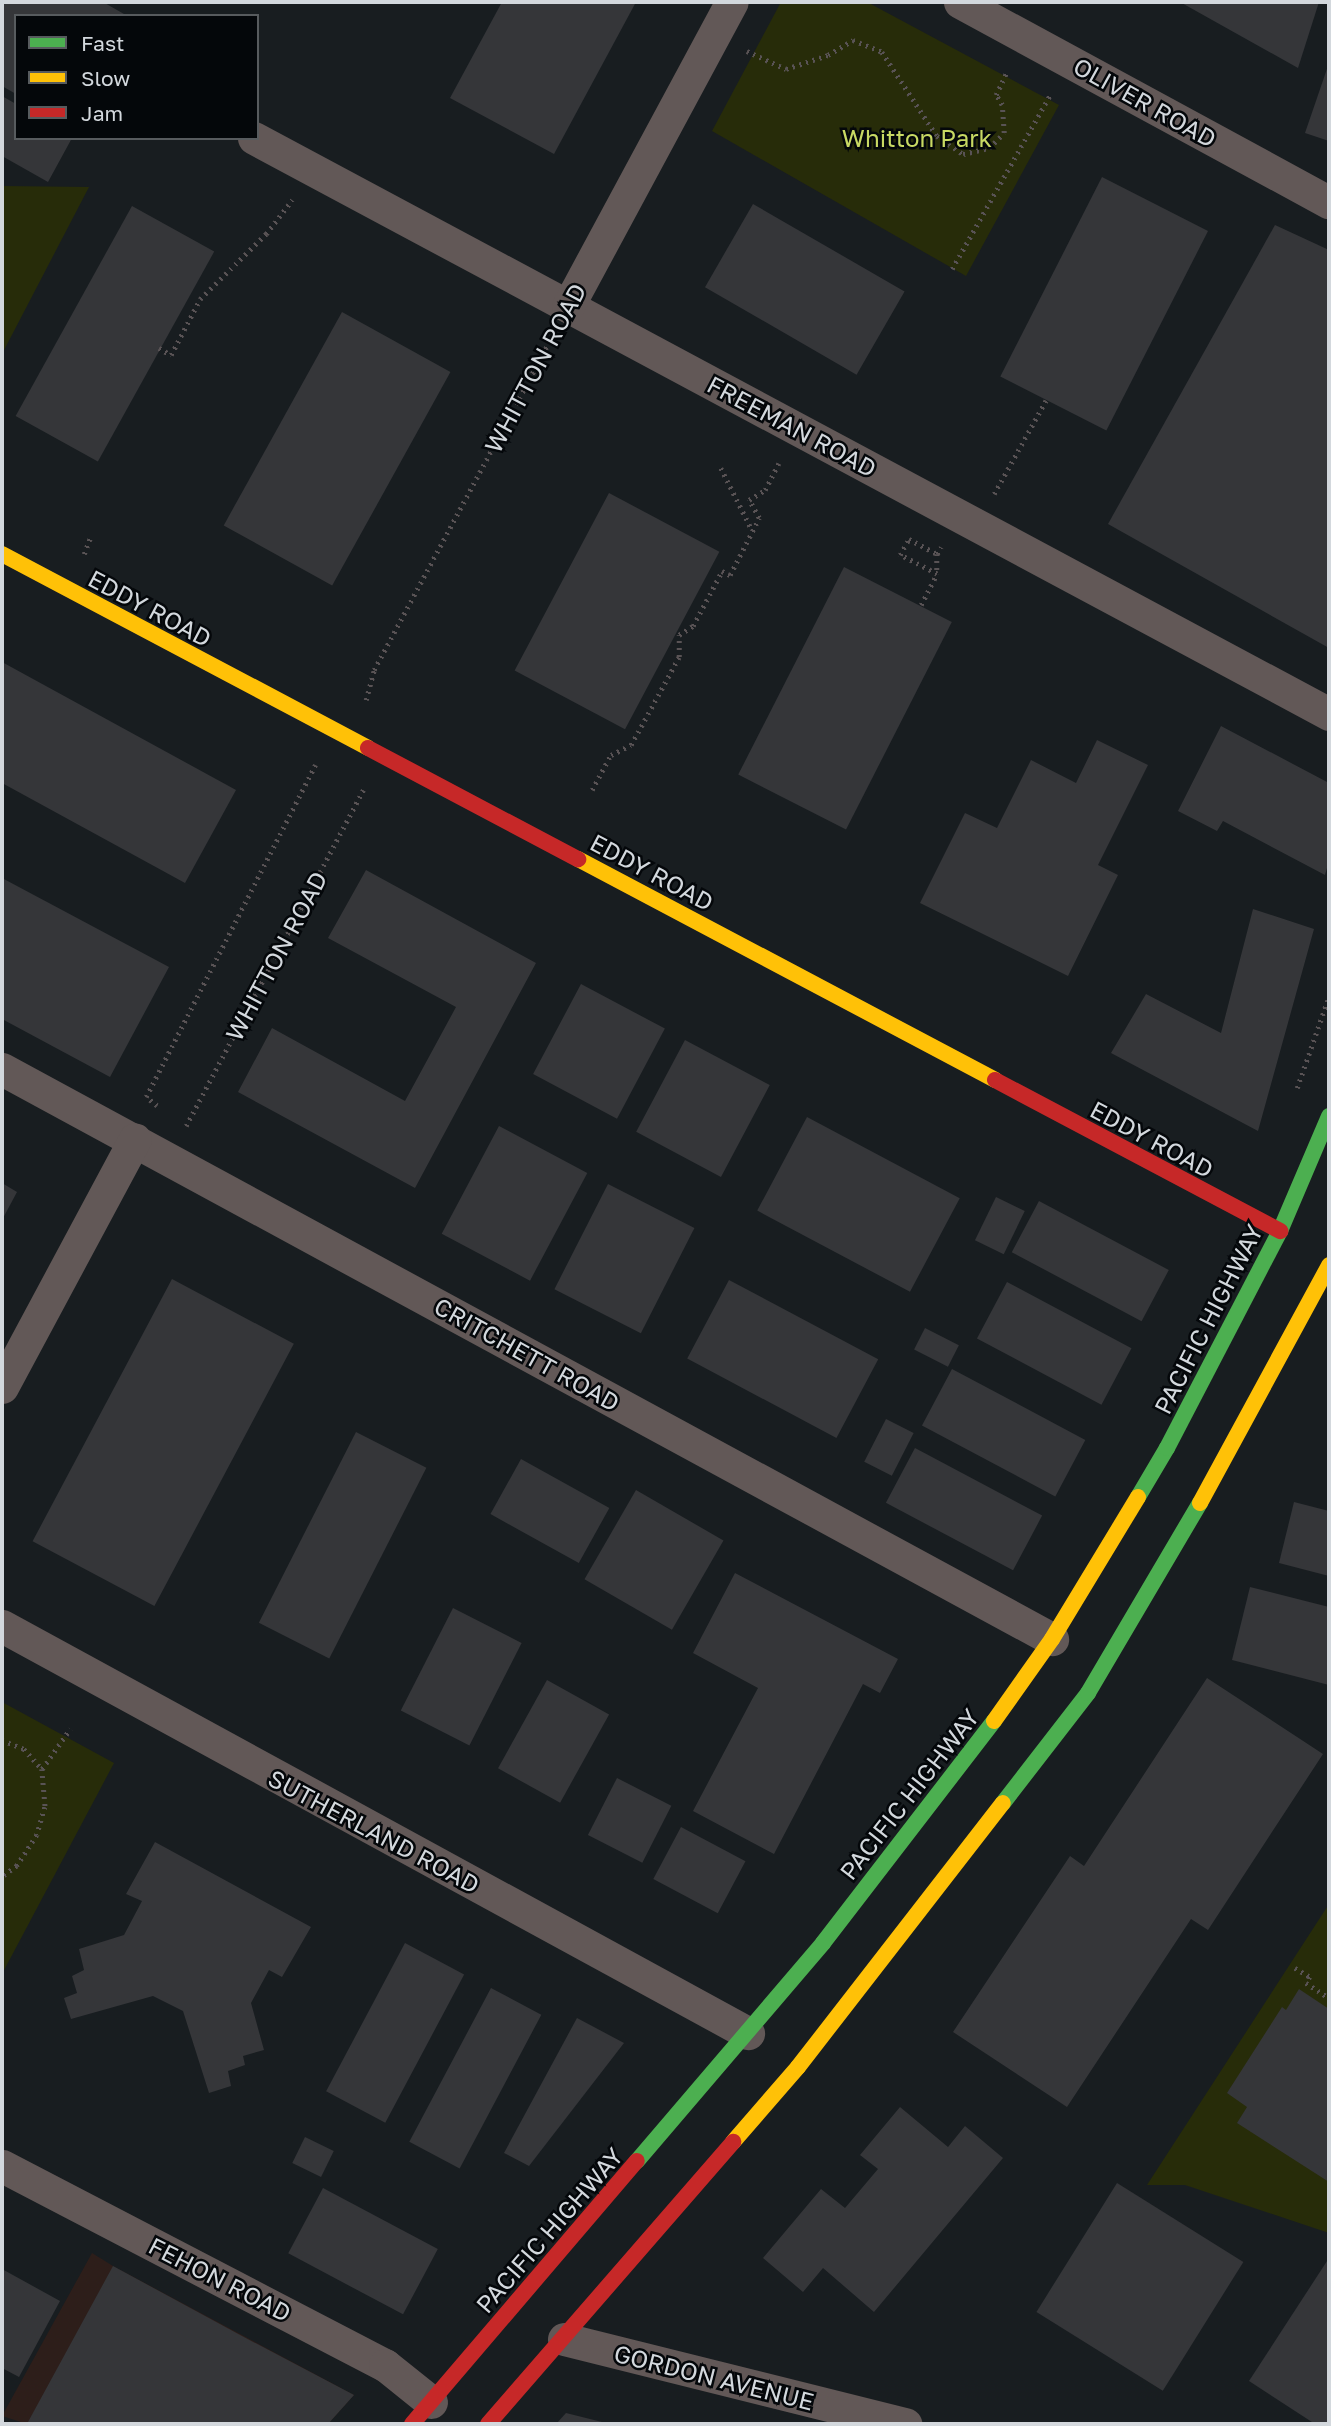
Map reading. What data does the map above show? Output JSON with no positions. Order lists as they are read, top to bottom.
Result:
{
  "streets": {
    "main road": ["EDDY ROAD", "PACIFIC HIGHWAY"],
    "street": [
      "OLIVER ROAD",
      "WHITTON ROAD",
      "FREEMAN ROAD",
      "CRITCHETT ROAD",
      "SUTHERLAND ROAD",
      "FEHON ROAD",
      "GORDON AVENUE"
    ]
  },
  "crossings": [
    ["WHITTON ROAD", "FREEMAN ROAD"],
    ["WHITTON ROAD", "EDDY ROAD"],
    ["WHITTON ROAD", "CRITCHETT ROAD"],
    ["EDDY ROAD", "PACIFIC HIGHWAY"],
    ["PACIFIC HIGHWAY", "CRITCHETT ROAD"],
    ["PACIFIC HIGHWAY", "SUTHERLAND ROAD"],
    ["PACIFIC HIGHWAY", "FEHON ROAD"]
  ],
  "parks": ["Whitton Park"],
  "legend": ["Fast", "Slow", "Jam"]
}
